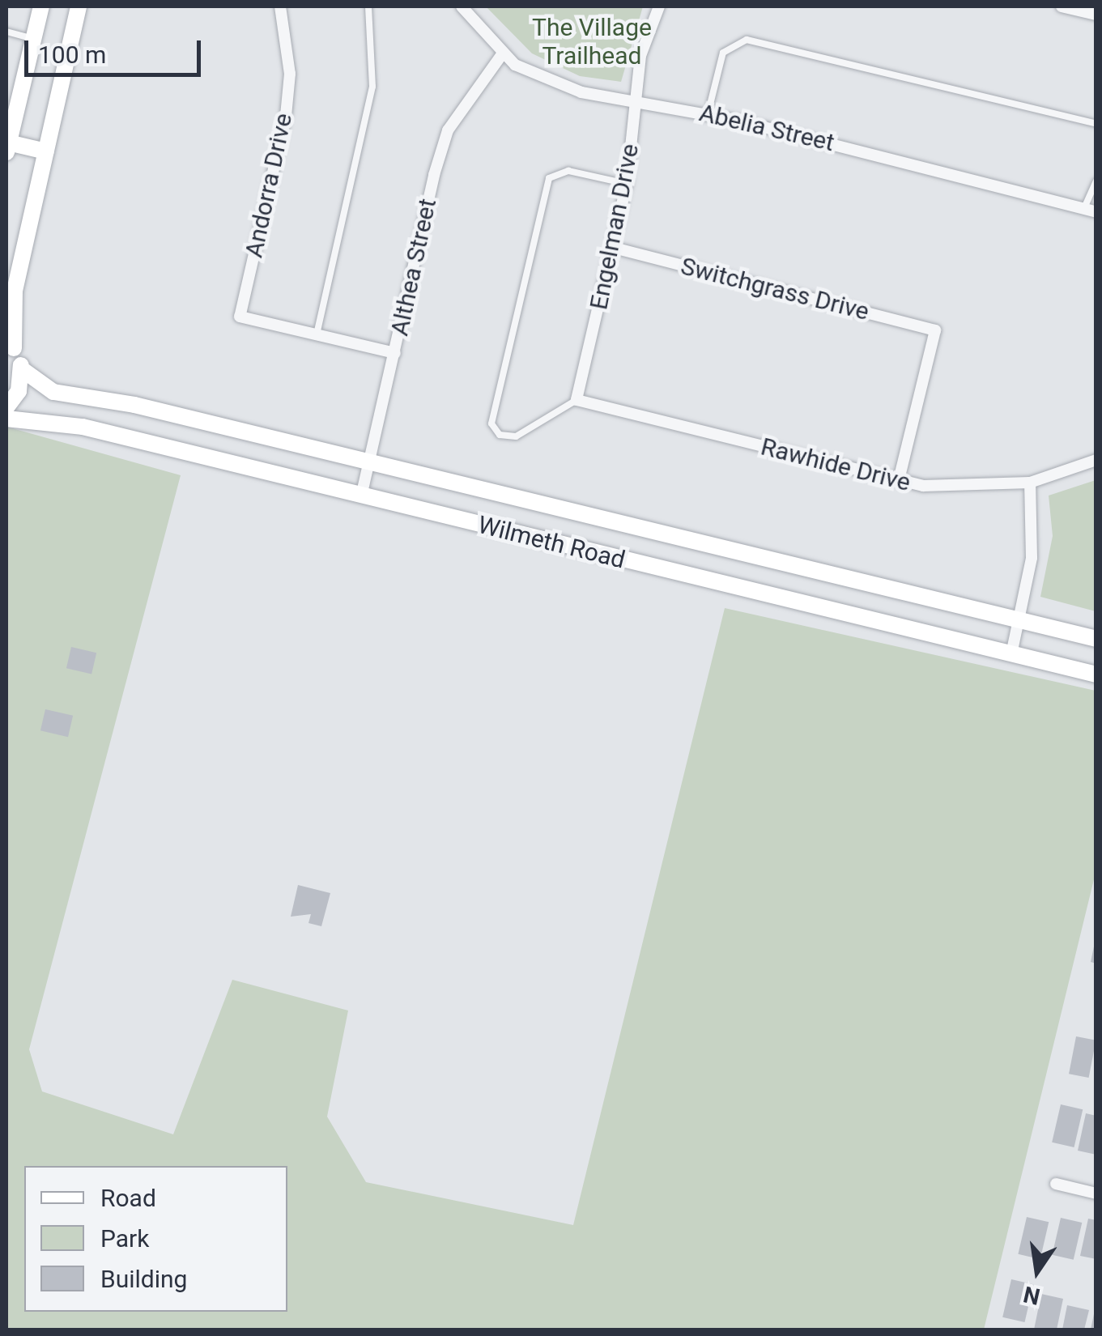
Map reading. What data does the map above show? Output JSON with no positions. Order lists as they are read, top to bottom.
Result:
{
  "streets": {
    "street": [
      "Abelia Street",
      "Andorra Drive",
      "Engelman Drive",
      "Althea Street",
      "Switchgrass Drive",
      "Rawhide Drive",
      "Wilmeth Road"
    ]
  },
  "crossings": [
    ["Abelia Street", "Engelman Drive"],
    ["Abelia Street", "Althea Street"],
    ["Engelman Drive", "Switchgrass Drive"],
    ["Engelman Drive", "Rawhide Drive"],
    ["Althea Street", "Wilmeth Road"],
    ["Switchgrass Drive", "Rawhide Drive"]
  ],
  "parks": ["The Village Trailhead"],
  "legend": ["Road", "Park", "Building"],
  "scale_bar": "100 m",
  "north": "bottom"
}
